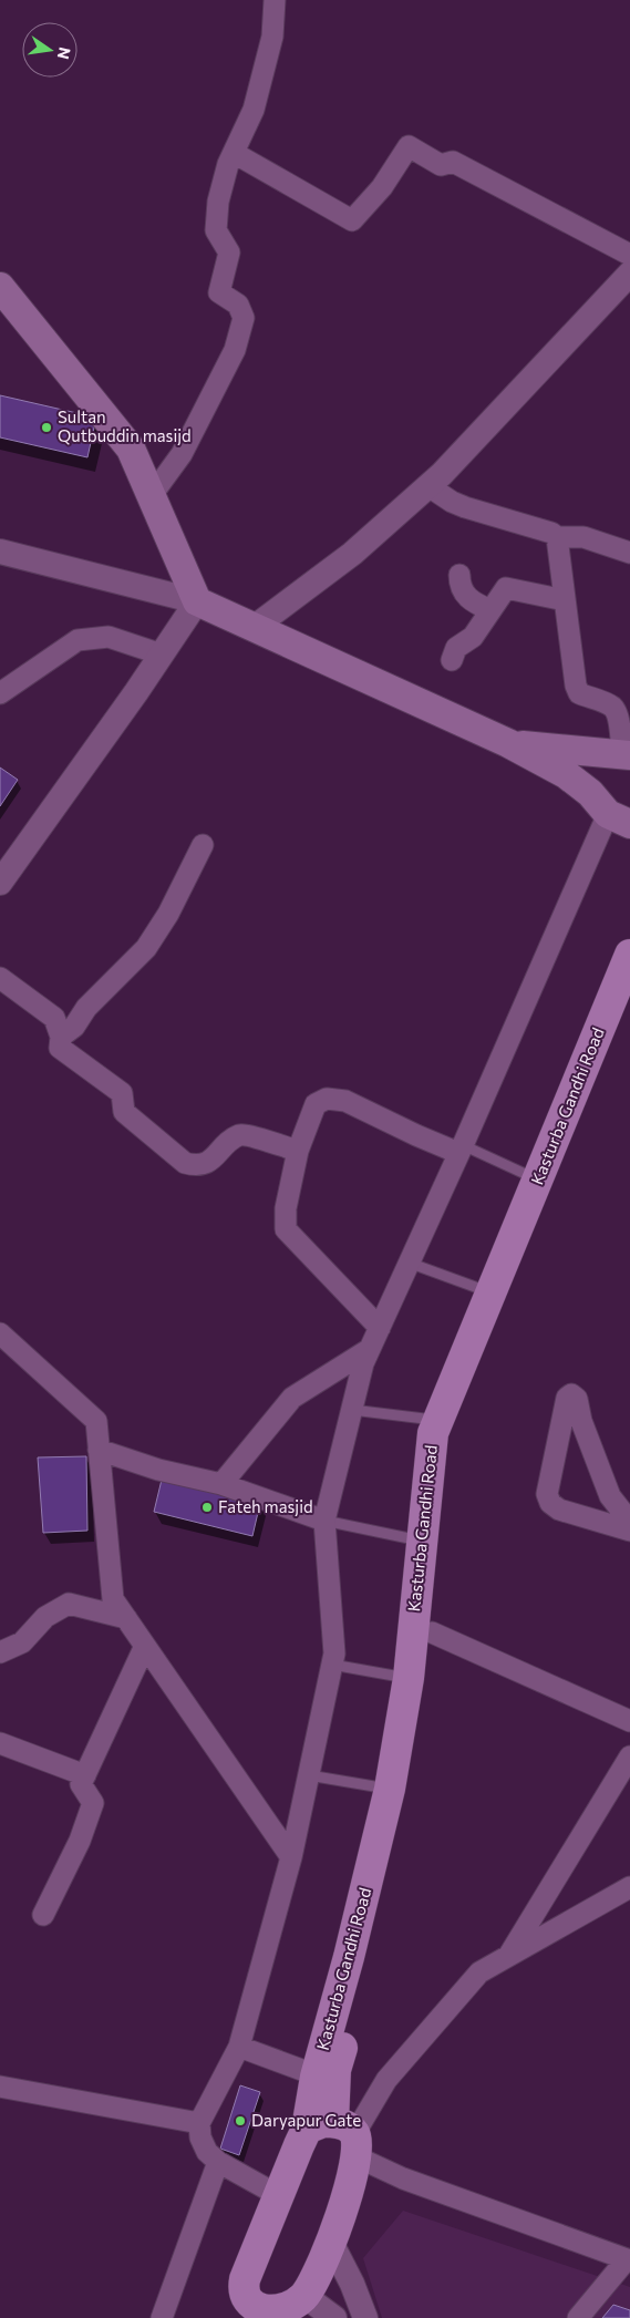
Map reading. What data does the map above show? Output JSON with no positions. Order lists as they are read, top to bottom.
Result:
{
  "streets": {
    "main road": ["Kasturba Gandhi Road"]
  },
  "places": ["Sultan Qutbuddin masijd", "Fateh masjid", "Daryapur Gate"],
  "north": "right"
}
